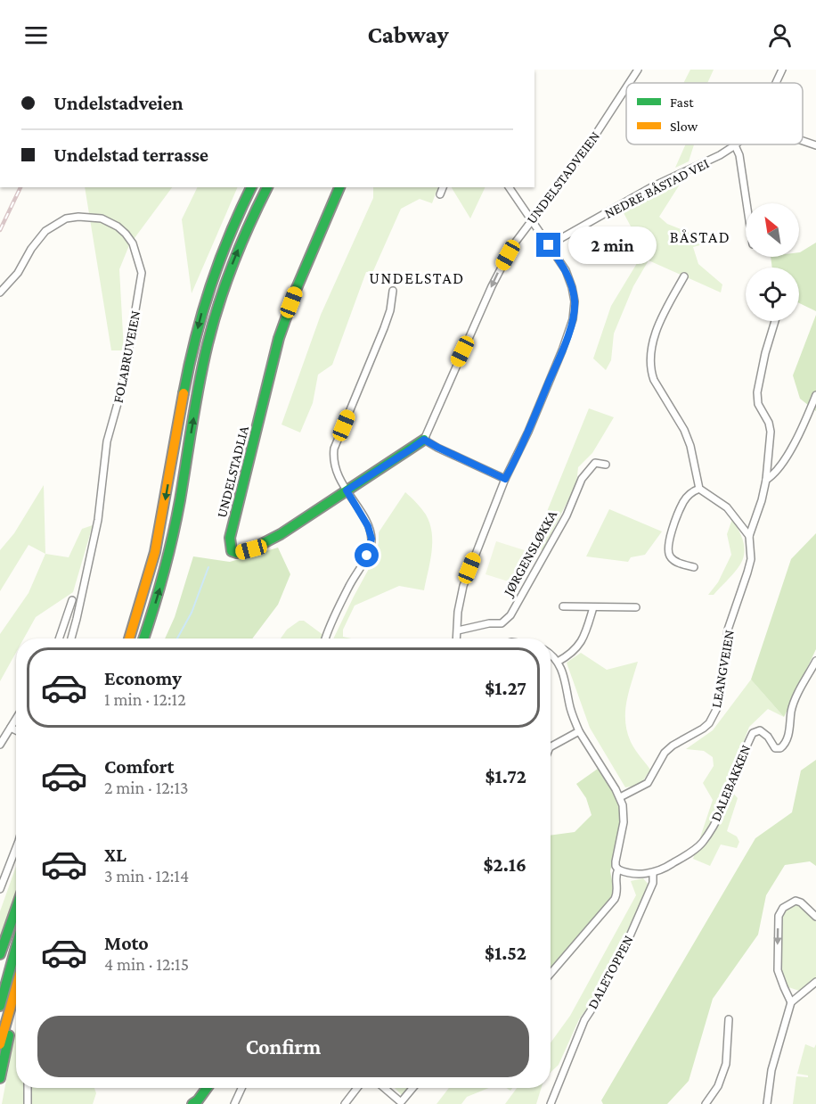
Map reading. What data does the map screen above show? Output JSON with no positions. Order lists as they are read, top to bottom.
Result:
{
  "streets": {
    "main road": ["UNDELSTADLIA"],
    "street": [
      "UNDELSTADVEIEN",
      "NEDRE BÅSTAD VEI",
      "FOLABRUVEIEN",
      "JØRGENSLØKKA",
      "LEANGVEIEN",
      "DALEBAKKEN",
      "DALETOPPEN"
    ]
  },
  "crossings": [
    ["UNDELSTADVEIEN", "UNDELSTADLIA"],
    ["DALEBAKKEN", "DALETOPPEN"]
  ],
  "one_way": ["UNDELSTADVEIEN"],
  "districts": ["BÅSTAD", "UNDELSTAD"],
  "legend": ["Fast", "Slow"],
  "north": "top left",
  "page": {
    "header": "Cabway",
    "banner": ["Undelstadveien", "Undelstad terrasse"],
    "bubble": "2 min",
    "list": [
      {
        "name": "Economy",
        "note": "1 min · 12:12",
        "value": "$1.27"
      },
      {
        "name": "Comfort",
        "note": "2 min · 12:13",
        "value": "$1.72"
      },
      {
        "name": "XL",
        "note": "3 min · 12:14",
        "value": "$2.16"
      },
      {
        "name": "Moto",
        "note": "4 min · 12:15",
        "value": "$1.52"
      }
    ],
    "buttons": "Confirm"
  }
}
